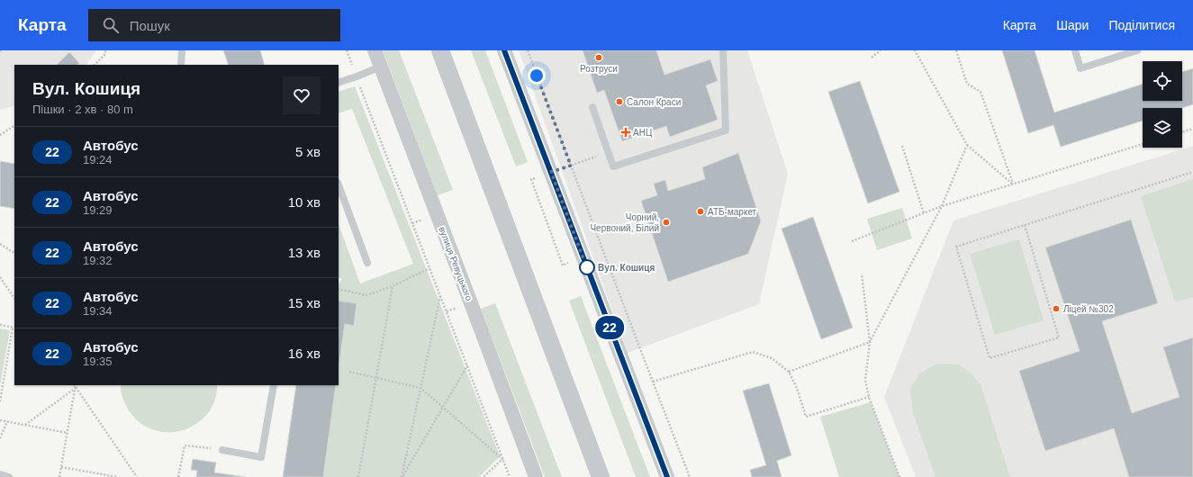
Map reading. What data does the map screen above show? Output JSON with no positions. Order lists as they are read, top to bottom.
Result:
{
  "streets": {
    "street": ["вулиця Ревуцького"]
  },
  "places": {
    "other": [
      "Розтруси",
      "Салон Краси",
      "АТБ-маркет",
      "Чорний, Червоний, Білий",
      "Вул. Кошиця",
      "Ліцей №302"
    ],
    "health": ["АНЦ"]
  },
  "lines": ["bus line 22"],
  "page": {
    "header": "Карта",
    "search": "Пошук",
    "nav": ["Карта", "Шари", "Поділитися"],
    "on_map": "22",
    "heading": ["Вул. Кошиця", "Пішки · 2 хв · 80 m"],
    "list": [
      {
        "mark": "22",
        "name": "Автобус",
        "note": "19:24",
        "value": "5 хв"
      },
      {
        "mark": "22",
        "name": "Автобус",
        "note": "19:29",
        "value": "10 хв"
      },
      {
        "mark": "22",
        "name": "Автобус",
        "note": "19:32",
        "value": "13 хв"
      },
      {
        "mark": "22",
        "name": "Автобус",
        "note": "19:34",
        "value": "15 хв"
      },
      {
        "mark": "22",
        "name": "Автобус",
        "note": "19:35",
        "value": "16 хв"
      }
    ]
  }
}
